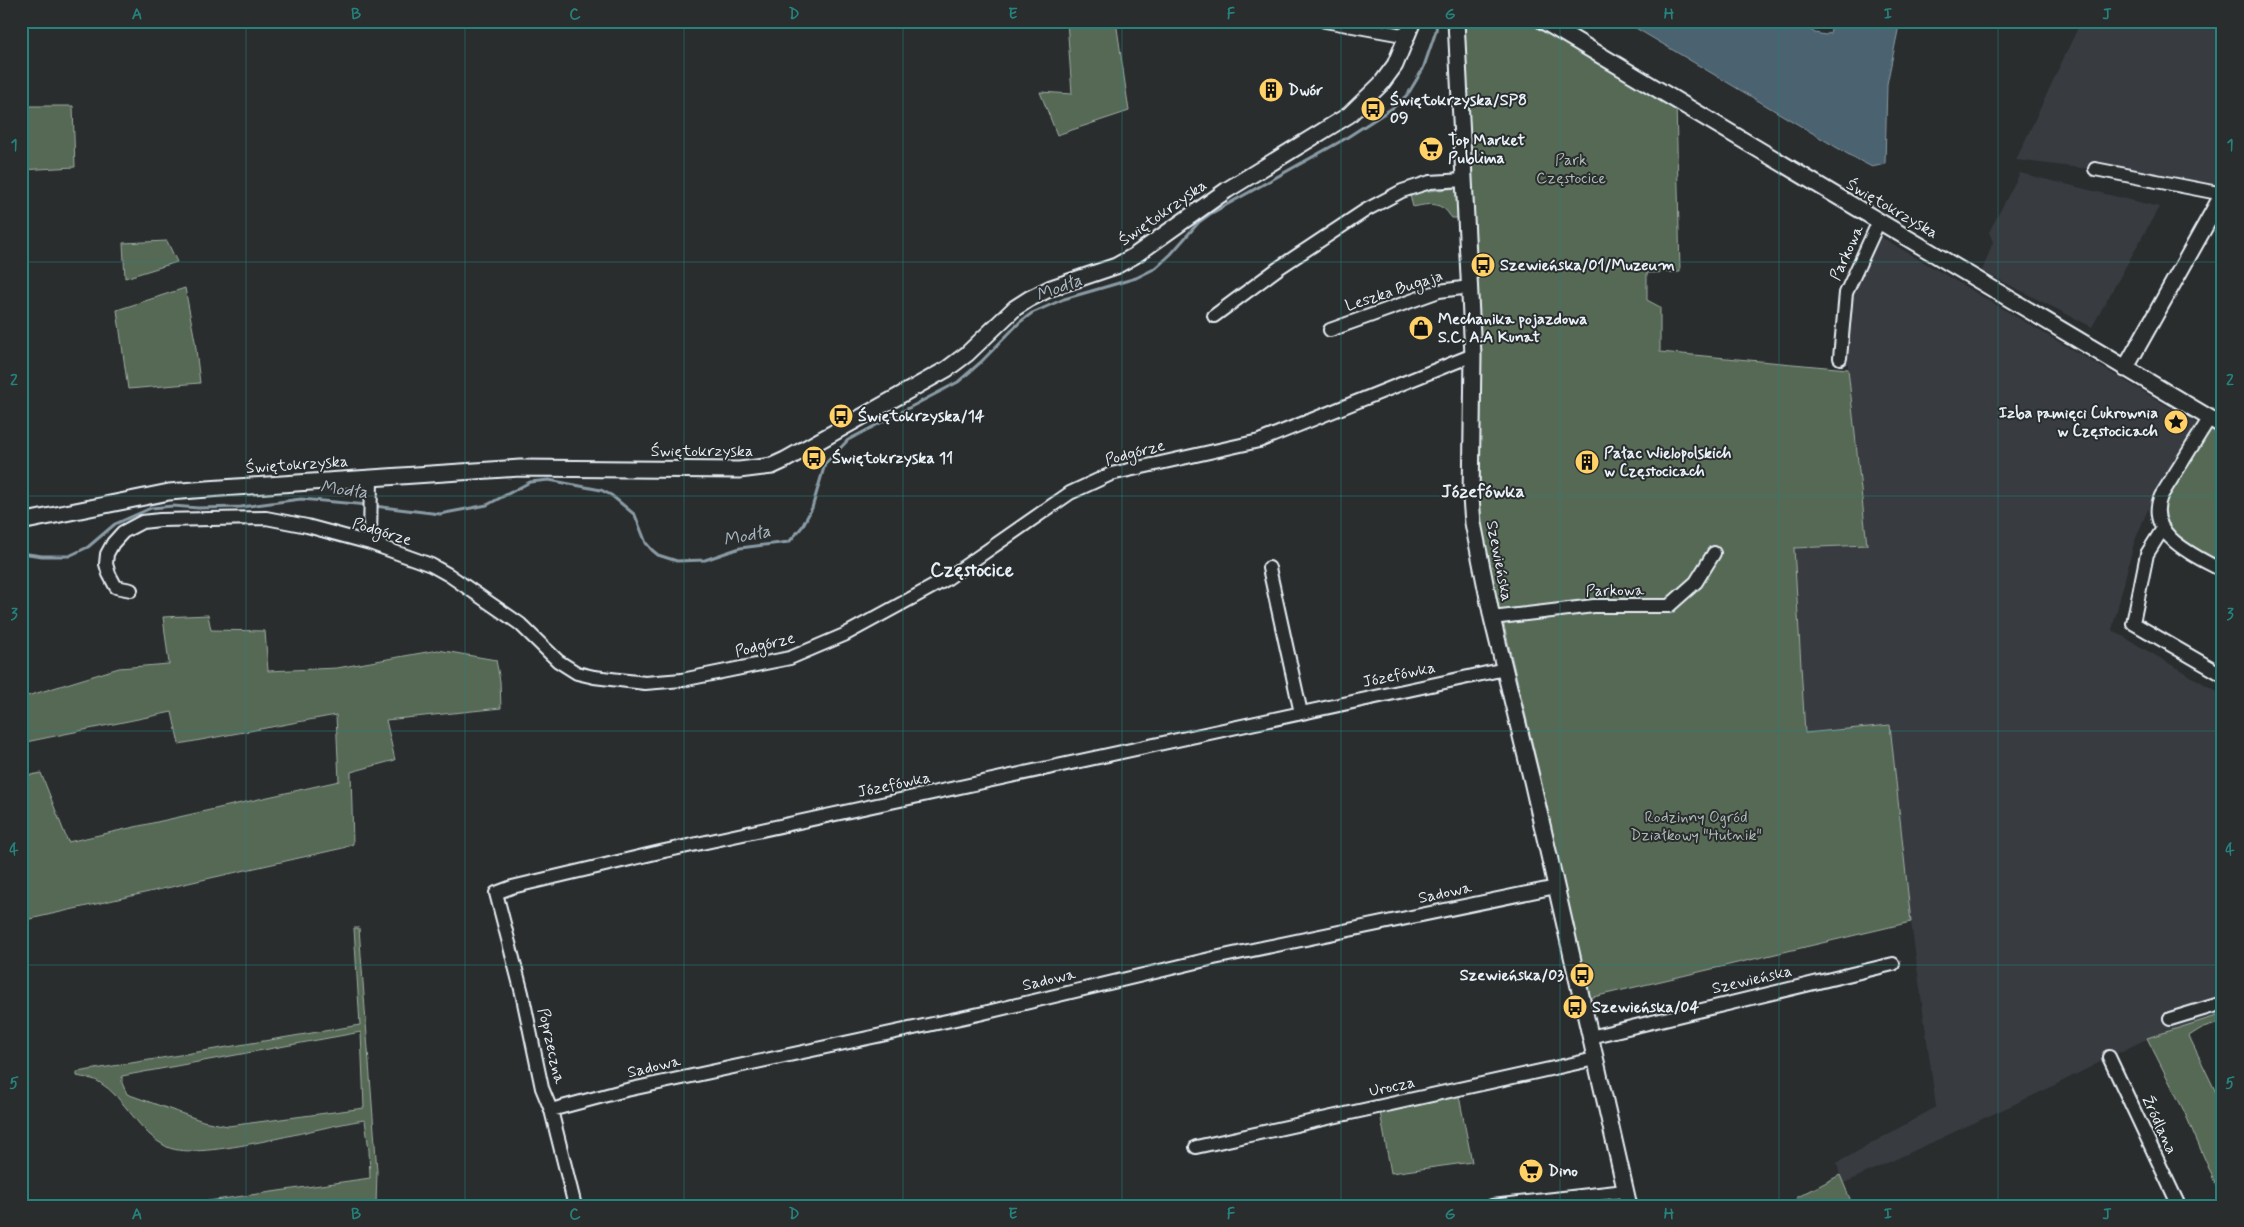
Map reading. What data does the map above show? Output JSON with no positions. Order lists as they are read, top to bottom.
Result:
{
  "streets": {
    "street": [
      "Świętokrzyska",
      "Parkowa",
      "Leszka Bugaja",
      "Podgórze",
      "Szewieńska",
      "Józefówka",
      "Sadowa",
      "Poprzeczna",
      "Urocza",
      "Źródlana"
    ]
  },
  "crossings": [
    ["Świętokrzyska", "Parkowa"],
    ["Parkowa", "Szewieńska"],
    ["Leszka Bugaja", "Szewieńska"],
    ["Podgórze", "Szewieńska"],
    ["Szewieńska", "Józefówka"],
    ["Szewieńska", "Sadowa"],
    ["Szewieńska", "Urocza"],
    ["Józefówka", "Poprzeczna"],
    ["Sadowa", "Poprzeczna"]
  ],
  "districts": ["Józefówka", "Częstocice"],
  "water": ["Modła"],
  "parks": ["Park Częstocice", "Rodzinny Ogród Działkowy \"Hutnik\""],
  "places": {
    "building": ["Dwór", "Pałac Wielopolskich w Częstocicach"],
    "bus stop": [
      "Świętokrzyska/SP8 09",
      "Szewieńska/01/Muzeum",
      "Świętokrzyska/14",
      "Świętokrzyska 11",
      "Szewieńska/03",
      "Szewieńska/04"
    ],
    "supermarket": ["Top Market Publima", "Dino"],
    "shop": ["Mechanika pojazdowa S.C. A.A Kunat"],
    "place": ["Izba pamięci Cukrownia w Częstocicach"]
  },
  "grid": {
    "columns": [
      "A",
      "B",
      "C",
      "D",
      "E",
      "F",
      "G",
      "H",
      "I",
      "J"
    ],
    "rows": [
      "1",
      "2",
      "3",
      "4",
      "5"
    ]
  }
}
